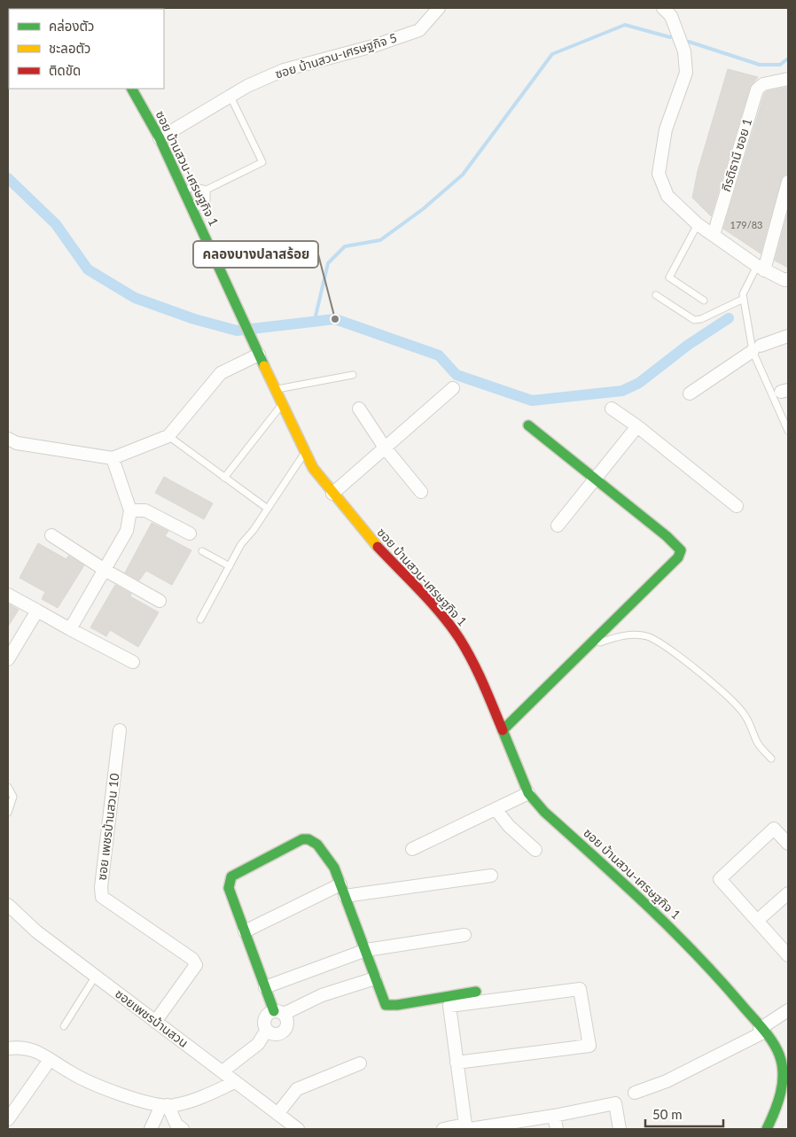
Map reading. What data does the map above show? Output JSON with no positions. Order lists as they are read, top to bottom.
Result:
{
  "streets": {
    "street": [
      "ซอย บ้านสวน-เศรษฐกิจ 5",
      "กีรติธานี ซอย 1",
      "ซอย บ้านสวน-เศรษฐกิจ 1",
      "ซอย เพชรบ้านสวน 10",
      "ซอยเพชรบ้านสวน"
    ]
  },
  "crossings": [
    ["ซอย บ้านสวน-เศรษฐกิจ 5", "ซอย บ้านสวน-เศรษฐกิจ 1"],
    ["ซอย เพชรบ้านสวน 10", "ซอยเพชรบ้านสวน"]
  ],
  "places": ["คลองบางปลาสร้อย"],
  "house_numbers": ["179/83"],
  "legend": ["คล่องตัว", "ชะลอตัว", "ติดขัด"],
  "scale_bar": "50 m"
}
